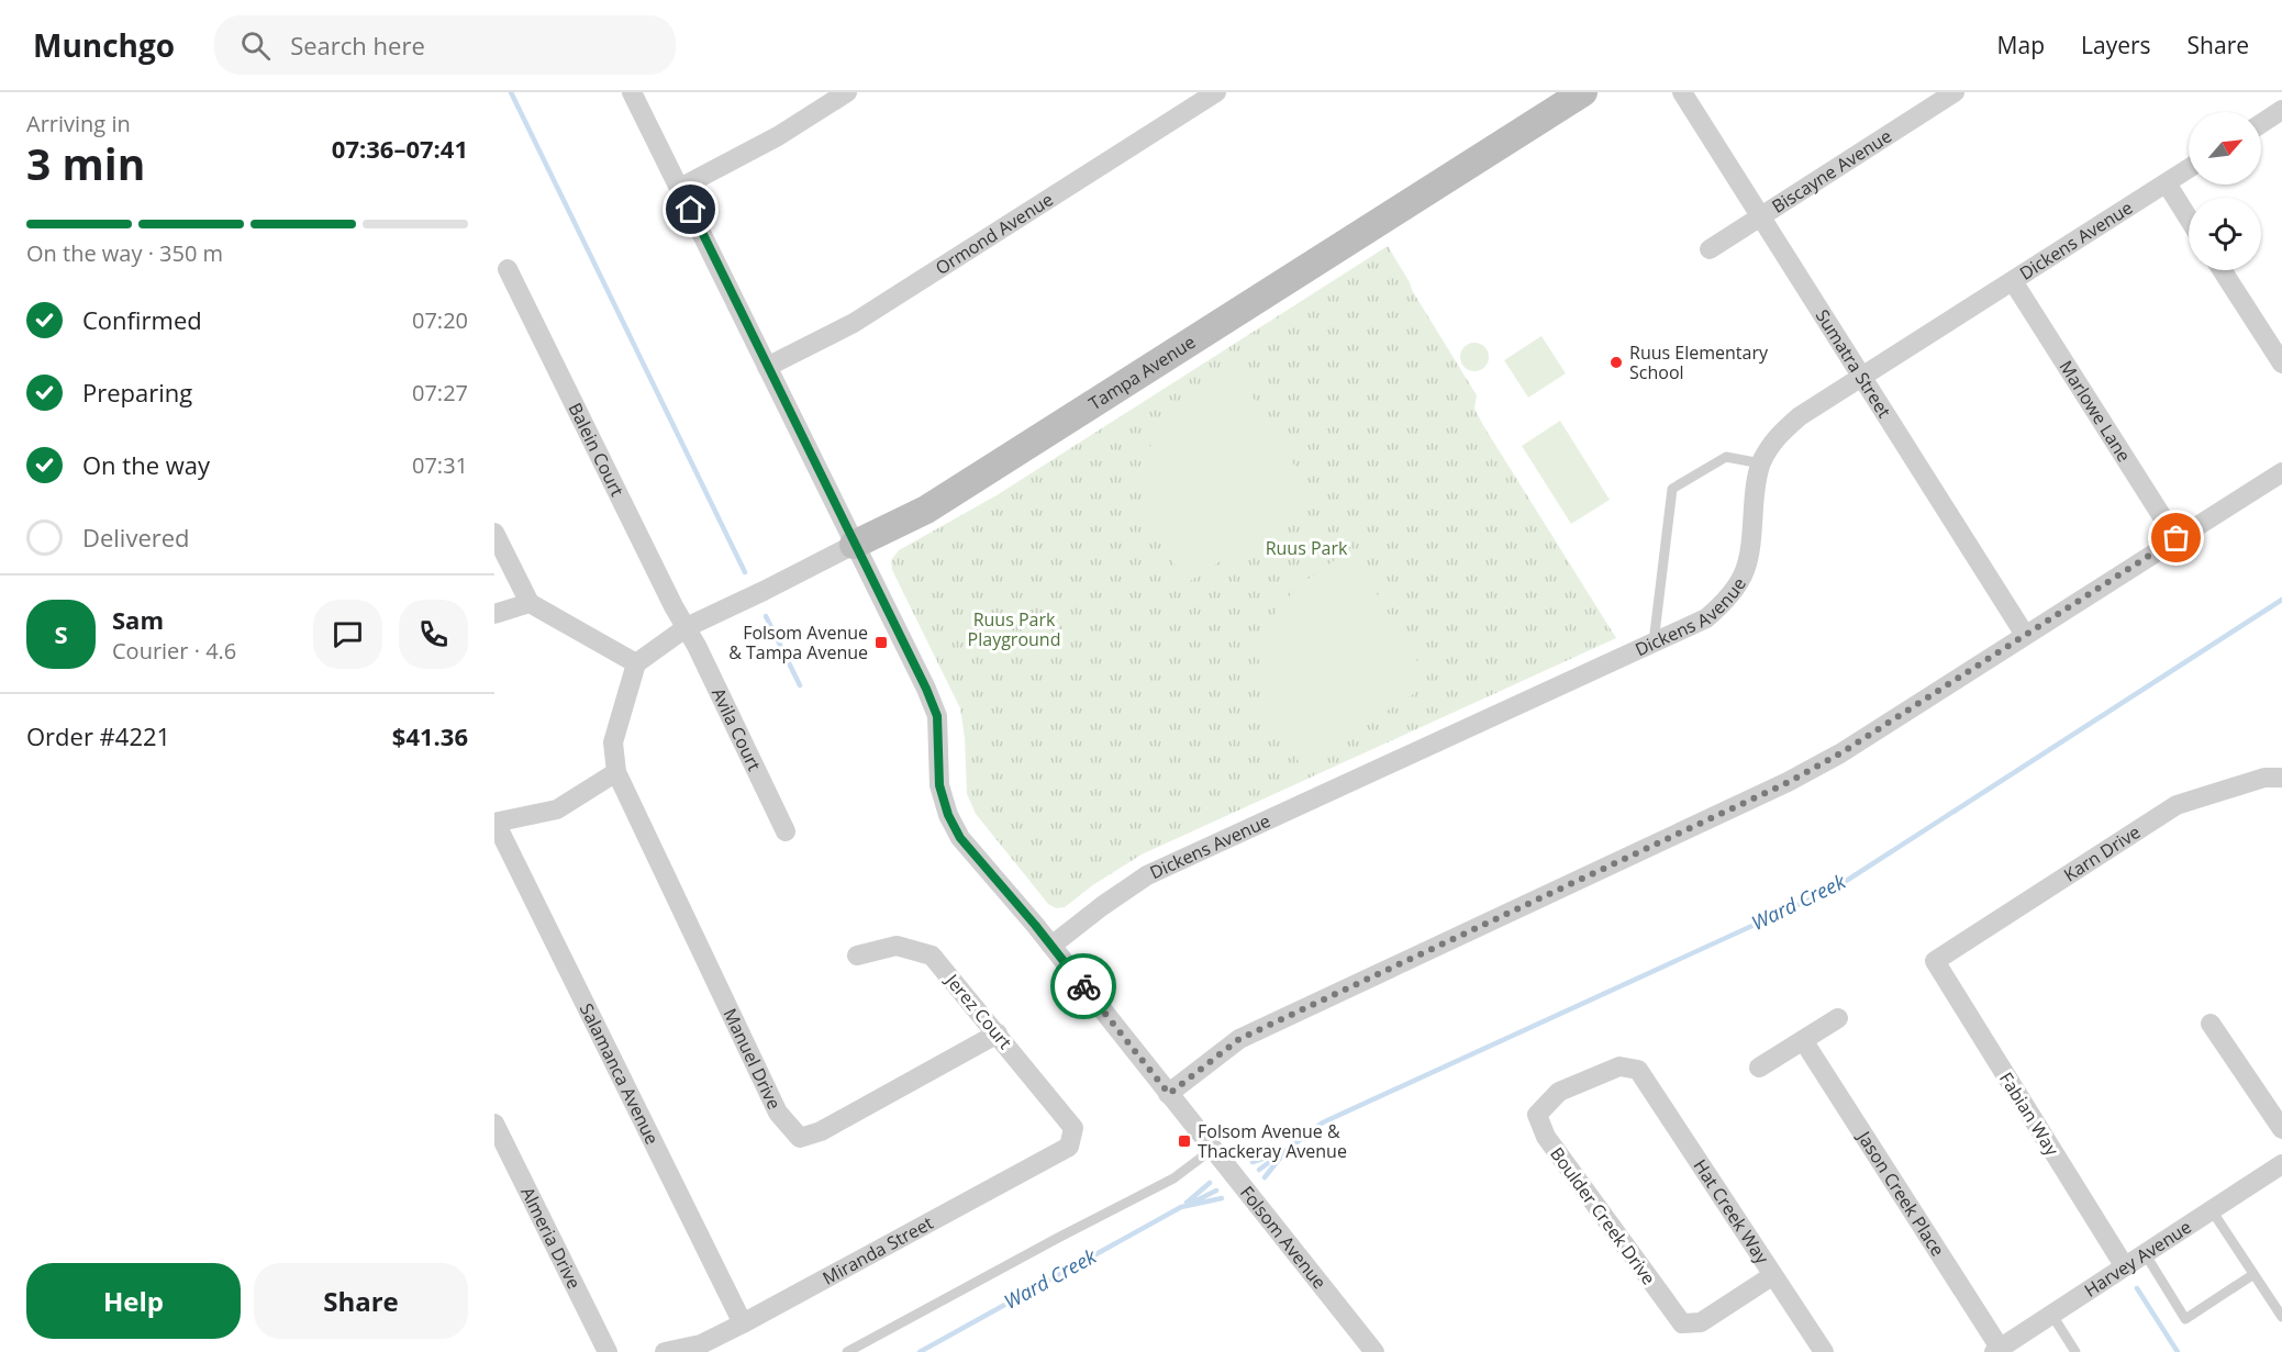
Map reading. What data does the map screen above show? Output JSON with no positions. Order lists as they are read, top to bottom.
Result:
{
  "streets": {
    "street": [
      "Biscayne Avenue",
      "Ormond Avenue",
      "Dickens Avenue",
      "Sumatra Street",
      "Tampa Avenue",
      "Marlowe Lane",
      "Balein Court",
      "Avila Court",
      "Karn Drive",
      "Jerez Court",
      "Manuel Drive",
      "Salamanca Avenue",
      "Fabian Way",
      "Jason Creek Place",
      "Hat Creek Way",
      "Boulder Creek Drive",
      "Folsom Avenue",
      "Almeria Drive",
      "Miranda Street",
      "Harvey Avenue"
    ]
  },
  "crossings": [
    ["Biscayne Avenue", "Sumatra Street"],
    ["Ormond Avenue", "Folsom Avenue"],
    ["Dickens Avenue", "Sumatra Street"],
    ["Dickens Avenue", "Marlowe Lane"],
    ["Dickens Avenue", "Folsom Avenue"],
    ["Tampa Avenue", "Balein Court"],
    ["Tampa Avenue", "Avila Court"],
    ["Tampa Avenue", "Folsom Avenue"],
    ["Balein Court", "Avila Court"],
    ["Karn Drive", "Fabian Way"],
    ["Jerez Court", "Manuel Drive"],
    ["Jerez Court", "Miranda Street"],
    ["Salamanca Avenue", "Miranda Street"],
    ["Fabian Way", "Harvey Avenue"],
    ["Jason Creek Place", "Harvey Avenue"],
    ["Hat Creek Way", "Boulder Creek Drive"]
  ],
  "water": ["Ward Creek"],
  "parks": ["Ruus Park", "Ruus Park Playground"],
  "places": {
    "other": ["Ruus Elementary School"],
    "transit": ["Folsom Avenue & Tampa Avenue", "Folsom Avenue & Thackeray Avenue"]
  },
  "north": "top right",
  "page": {
    "header": "Munchgo",
    "search": "Search here",
    "nav": ["Map", "Layers", "Share"],
    "heading": ["3 min", "Arriving in", "07:36–07:41"],
    "panel": [
      "Sam",
      "Courier · 4.6",
      "Order #4221",
      "$41.36"
    ],
    "bar": "On the way · 350 m",
    "list": [
      ["Confirmed", "07:20"],
      ["Preparing", "07:27"],
      ["On the way", "07:31"],
      "Delivered"
    ],
    "round": "S",
    "buttons": ["Help", "Share"]
  }
}
